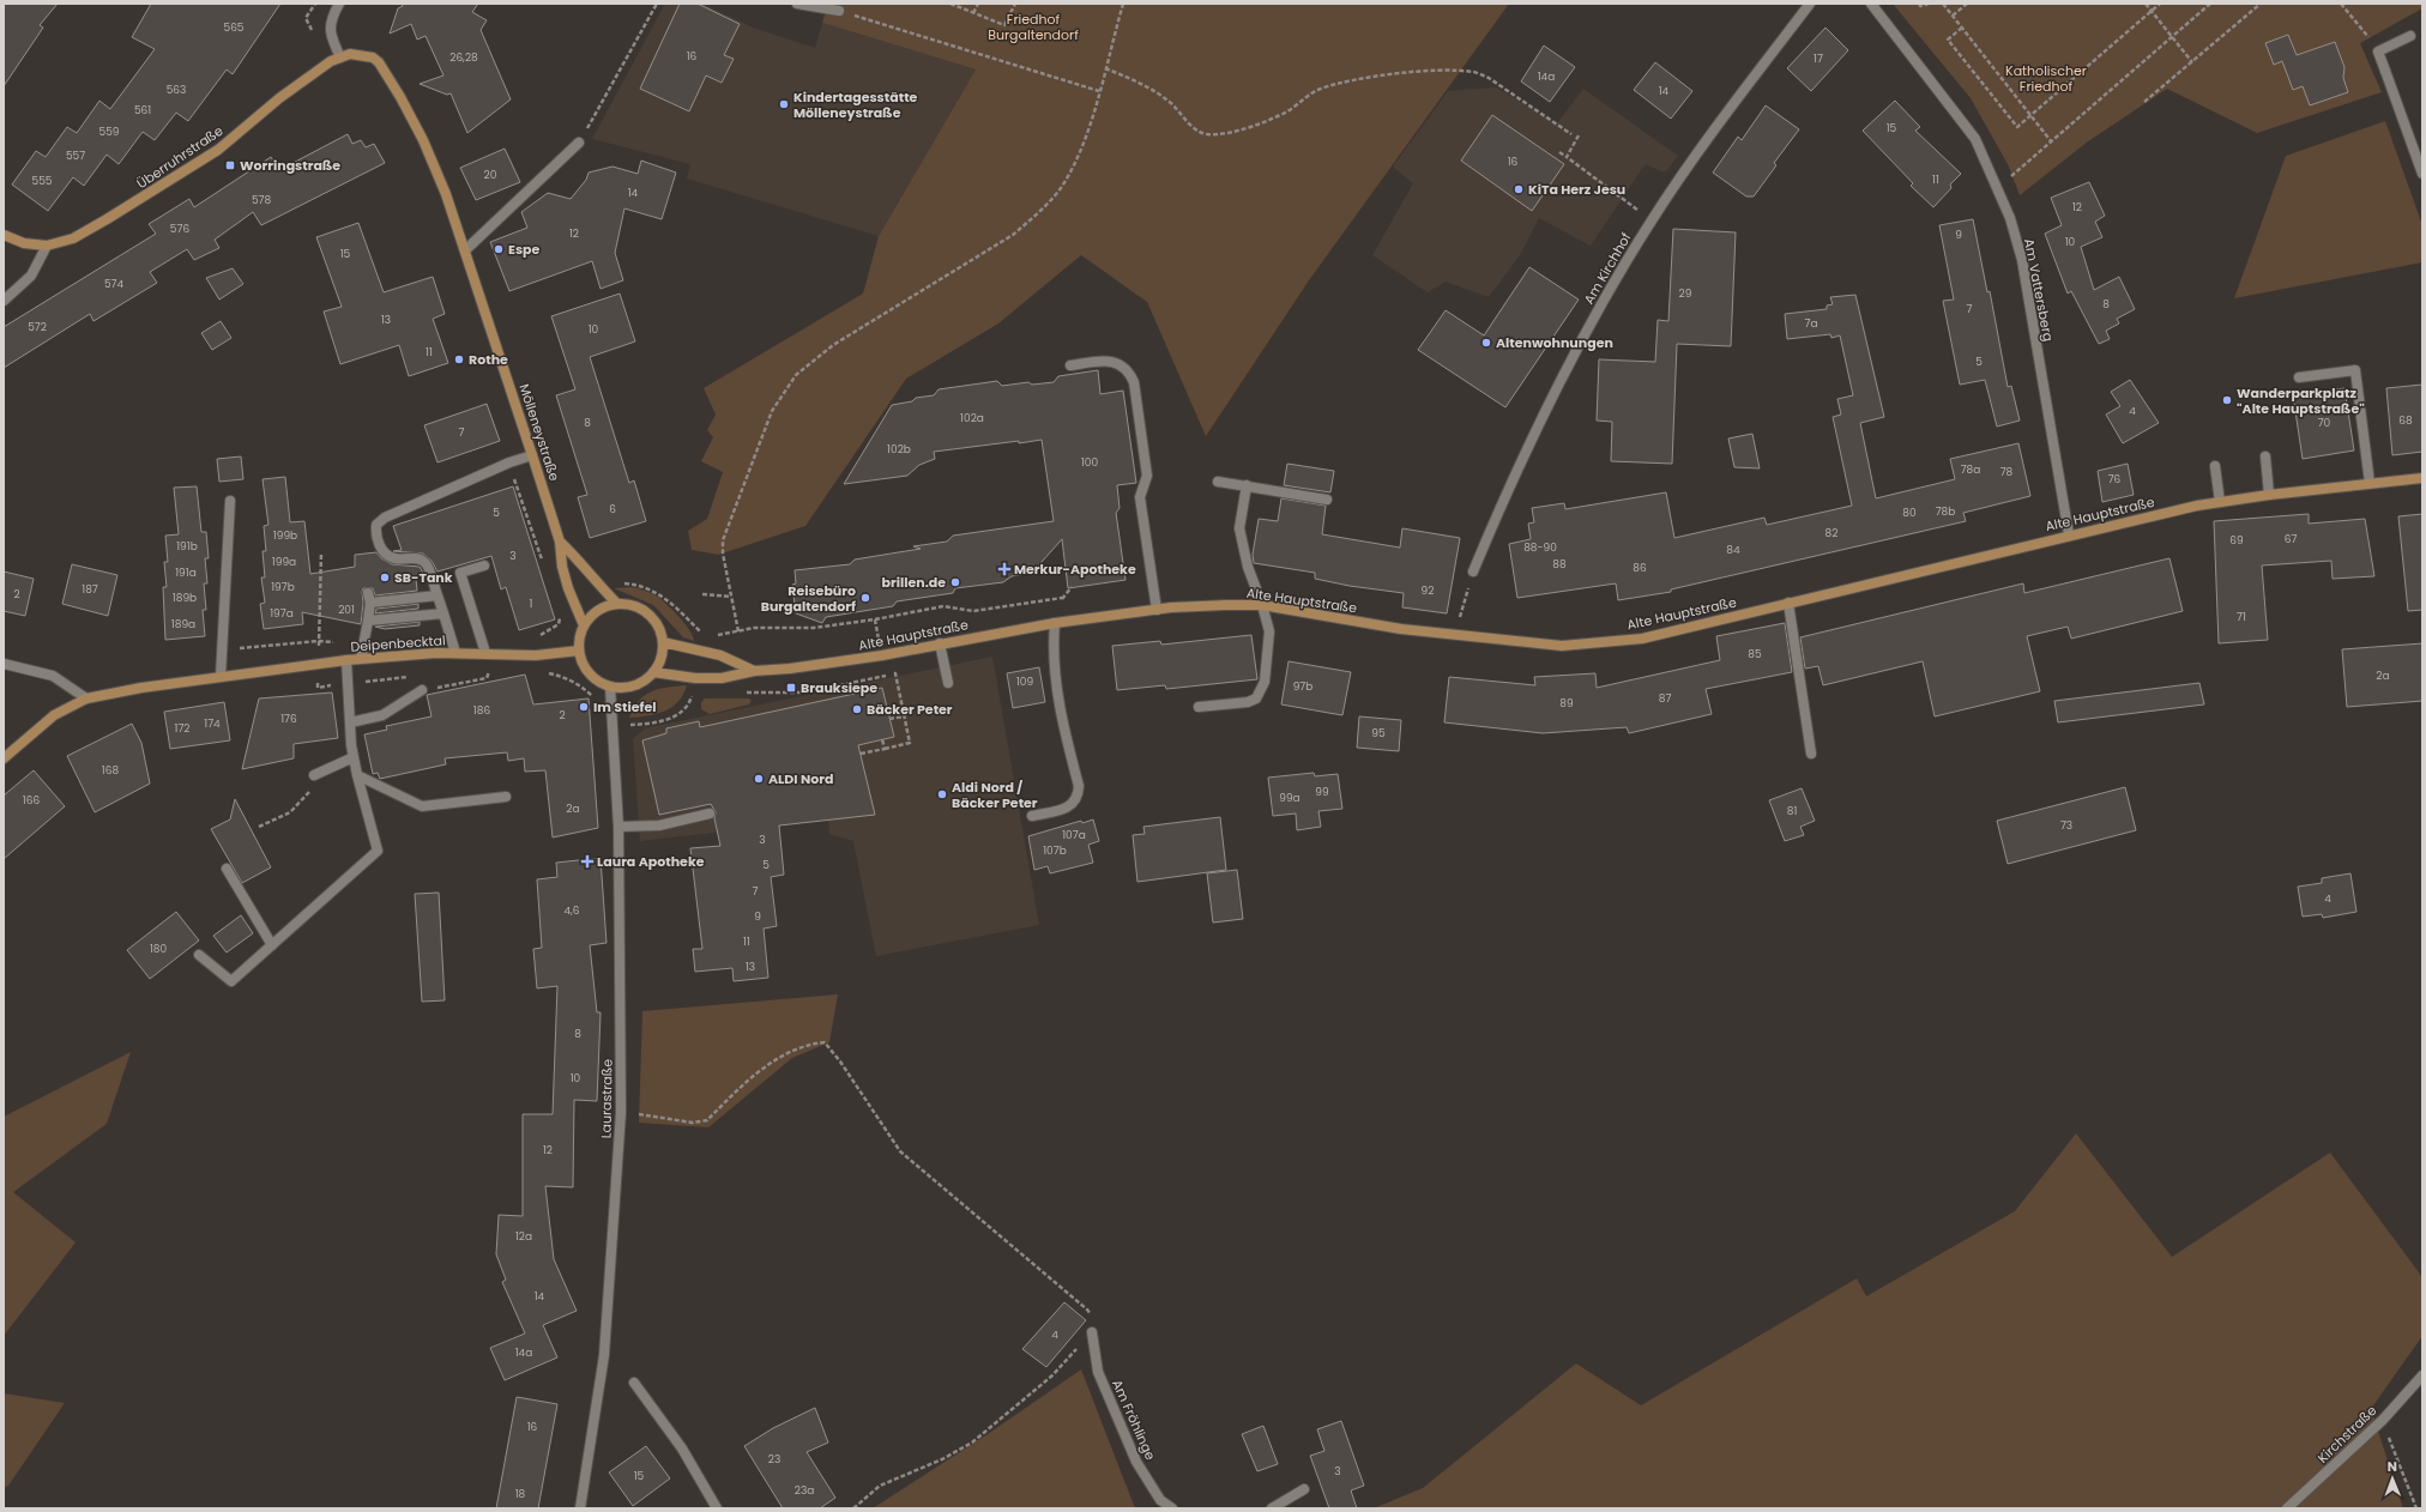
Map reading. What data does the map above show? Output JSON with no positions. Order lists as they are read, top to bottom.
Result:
{
  "streets": {
    "main road": [
      "Überruhrstraße",
      "Mölleneystraße",
      "Alte Hauptstraße",
      "Deipenbecktal"
    ],
    "street": [
      "Am Kirchhof",
      "Am Vattersberg",
      "Laurastraße",
      "Am Fröhlinge",
      "Kirchstraße"
    ]
  },
  "crossings": [
    ["Überruhrstraße", "Mölleneystraße"],
    ["Am Vattersberg", "Alte Hauptstraße"],
    ["Mölleneystraße", "Alte Hauptstraße"],
    ["Mölleneystraße", "Deipenbecktal"],
    ["Mölleneystraße", "Laurastraße"],
    ["Alte Hauptstraße", "Deipenbecktal"],
    ["Alte Hauptstraße", "Laurastraße"],
    ["Deipenbecktal", "Laurastraße"]
  ],
  "parks": ["Friedhof Burgaltendorf", "Katholischer Friedhof"],
  "places": {
    "other": [
      "Kindertagesstätte Mölleneystraße",
      "KiTa Herz Jesu",
      "Espe",
      "Altenwohnungen",
      "Rothe",
      "Wanderparkplatz \"Alte Hauptstraße\"",
      "SB-Tank",
      "brillen.de",
      "Reisebüro Burgaltendorf",
      "Im Stiefel",
      "Bäcker Peter",
      "ALDI Nord",
      "Aldi Nord / Bäcker Peter"
    ],
    "transit": ["Worringstraße", "Brauksiepe"],
    "health": ["Merkur-Apotheke", "Laura Apotheke"]
  },
  "house_numbers": [
    "565",
    "16",
    "26,28",
    "17",
    "14a",
    "563",
    "14",
    "561",
    "15",
    "559",
    "557",
    "16",
    "20",
    "11",
    "555",
    "14",
    "578",
    "12",
    "576",
    "12",
    "9",
    "10",
    "15",
    "574",
    "29",
    "8",
    "7",
    "13",
    "7a",
    "572",
    "10",
    "11",
    "5",
    "4",
    "102a",
    "68",
    "8",
    "70",
    "7",
    "102b",
    "100",
    "78a",
    "78",
    "76",
    "6",
    "78b",
    "5",
    "80",
    "82",
    "199b",
    "67",
    "69",
    "191b",
    "88-90",
    "84",
    "3",
    "199a",
    "88",
    "86",
    "191a",
    "197b",
    "187",
    "92",
    "2",
    "189b",
    "1",
    "201",
    "197a",
    "71",
    "189a",
    "85",
    "2a",
    "109",
    "97b",
    "87",
    "89",
    "186",
    "2",
    "176",
    "174",
    "172",
    "95",
    "168",
    "99",
    "99a",
    "166",
    "2a",
    "81",
    "73",
    "107a",
    "3",
    "107b",
    "5",
    "7",
    "4",
    "4,6",
    "9",
    "11",
    "180",
    "13",
    "8",
    "10",
    "12",
    "12a",
    "14",
    "4",
    "14a",
    "16",
    "23",
    "3",
    "15",
    "23a",
    "18"
  ],
  "north": "top"
}
